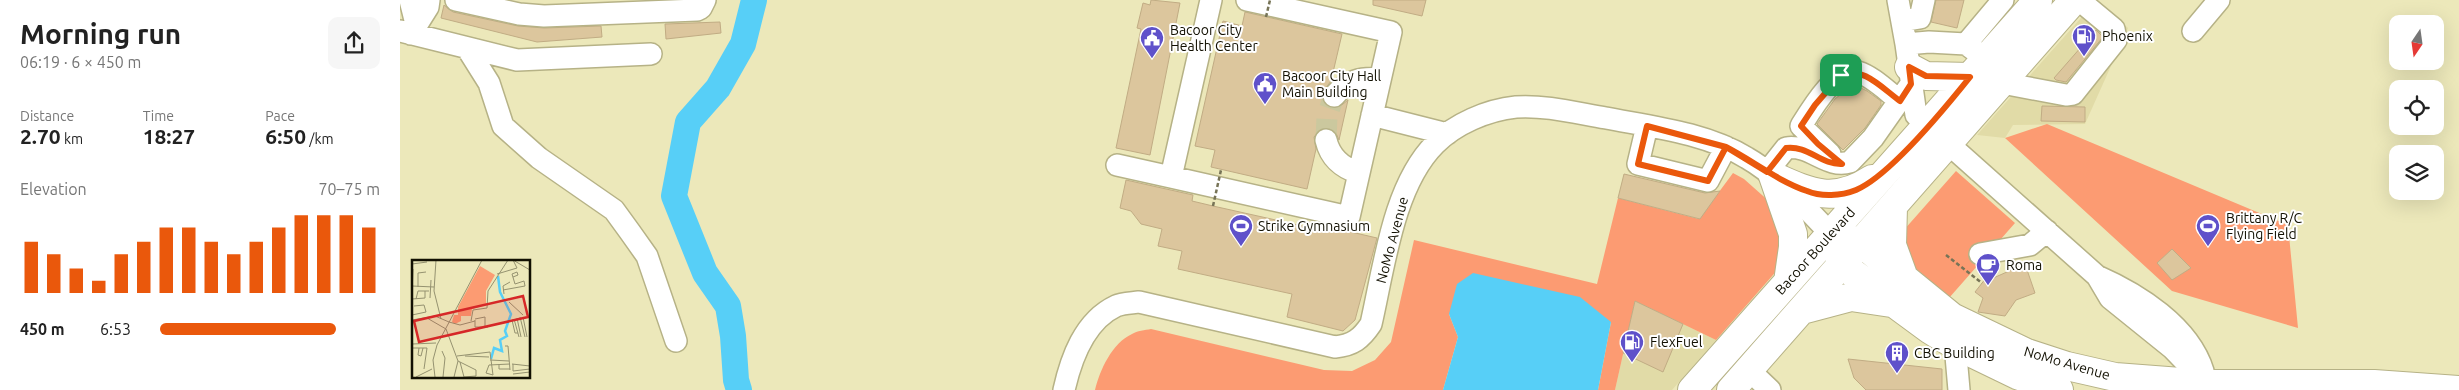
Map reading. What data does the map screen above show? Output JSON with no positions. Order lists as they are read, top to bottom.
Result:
{
  "streets": {
    "main road": ["NoMo Avenue", "Bacoor Boulevard"]
  },
  "crossings": [
    ["NoMo Avenue", "Bacoor Boulevard"]
  ],
  "places": {
    "fuel station": ["Phoenix", "FlexFuel"],
    "public building": ["Bacoor City Health Center", "Bacoor City Hall Main Building"],
    "sports": ["Strike Gymnasium", "Brittany R/C Flying Field"],
    "cafe": ["Roma"],
    "building": ["CBC Building"]
  },
  "north": "bottom",
  "page": {
    "heading": ["Morning run", "06:19 · 6 × 450 m"],
    "stats": [
      ["Distance", "2.70 km"],
      ["Time", "18:27"],
      ["Pace", "6:50 /km"]
    ],
    "chart": ["Elevation", "70–75 m"],
    "list": [
      {
        "name": "450 m",
        "note": "6:53"
      }
    ]
  }
}
